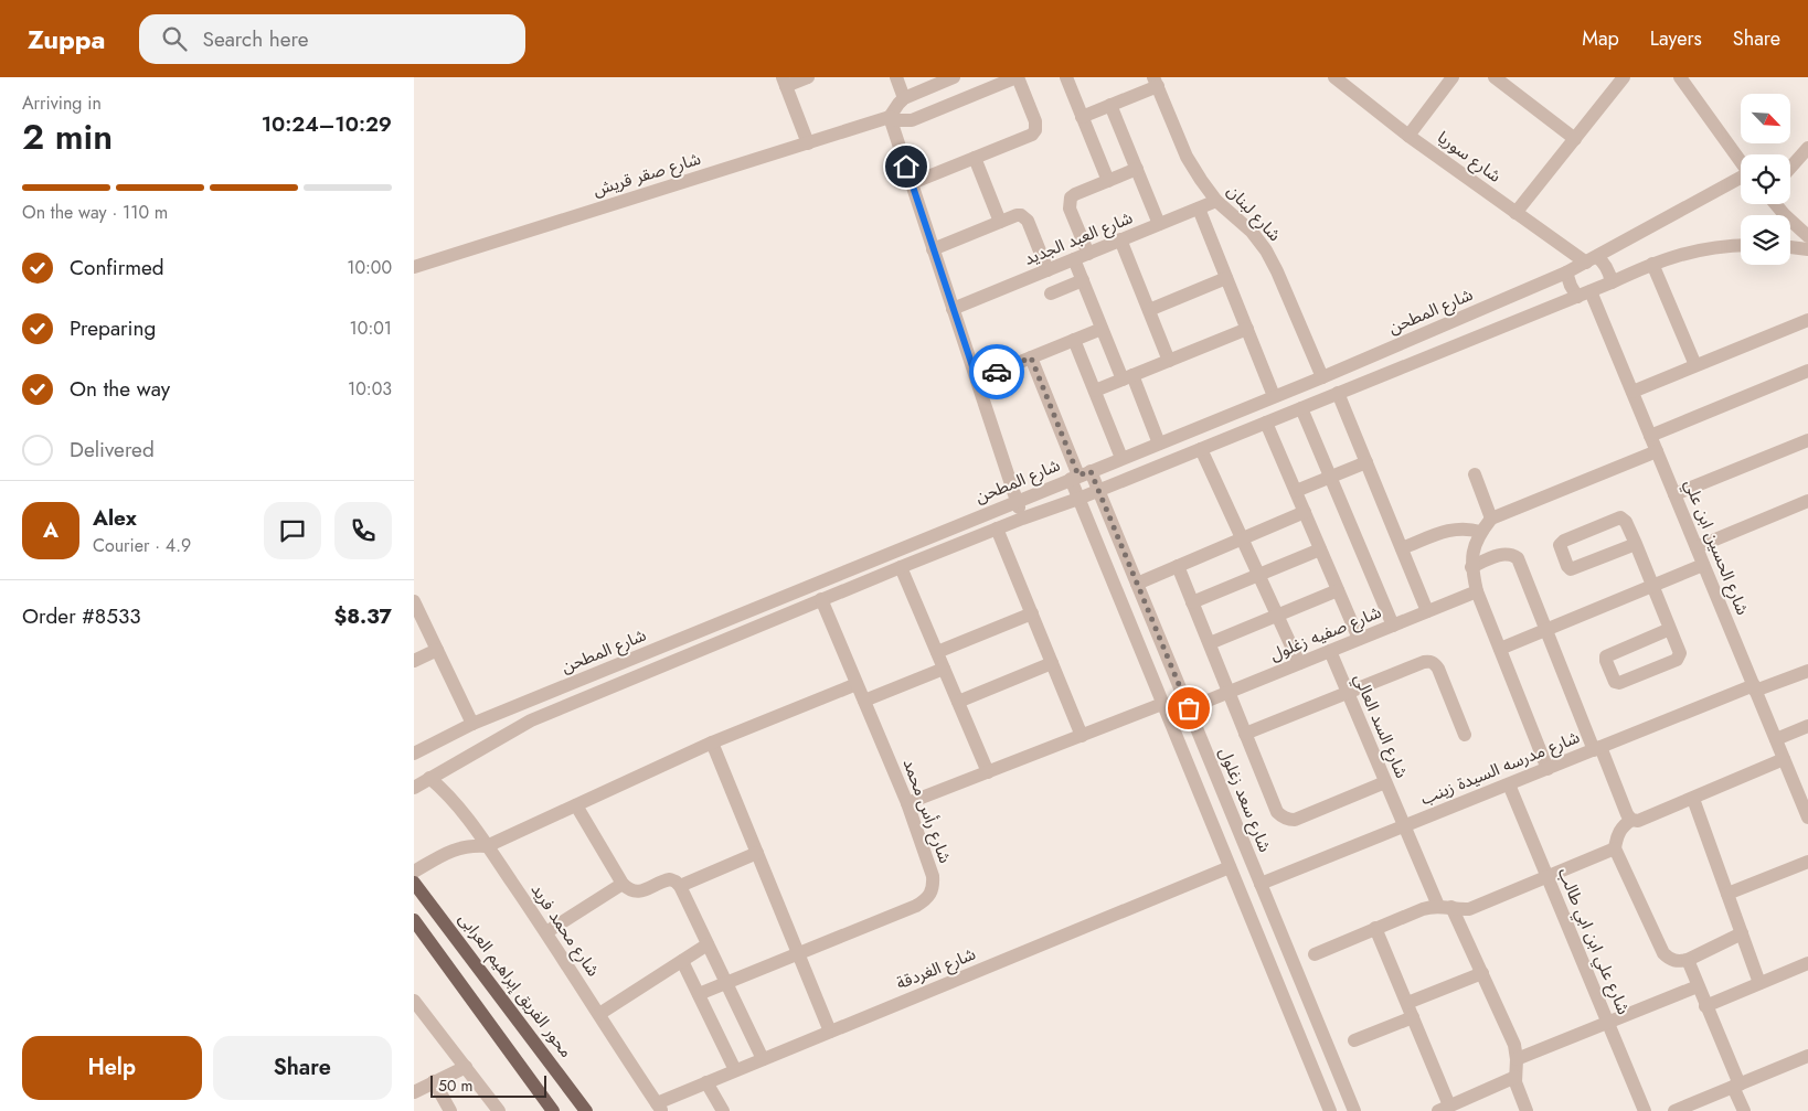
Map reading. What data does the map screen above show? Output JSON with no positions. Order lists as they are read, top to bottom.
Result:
{
  "streets": {
    "main road": ["محور الفريق إبراهيم العرابى"],
    "street": [
      "شارع سوريا",
      "شارع صقر قريش",
      "شارع لبنان",
      "شارع العبد الجديد",
      "شارع المطحن",
      "شارع الحسين ابن علي",
      "شارع صفيه زغلول",
      "شارع السد العالي",
      "شارع مدرسه السيدة زينب",
      "شارع سعد زغلول",
      "شارع رأس محمد",
      "شارع محمد فريد",
      "شارع علي ابن ابي طالب",
      "شارع الغردقة"
    ]
  },
  "crossings": [
    ["شارع سوريا", "شارع المطحن"],
    ["شارع لبنان", "شارع العبد الجديد"],
    ["شارع لبنان", "شارع المطحن"],
    ["شارع المطحن", "شارع الحسين ابن علي"],
    ["شارع المطحن", "شارع سعد زغلول"],
    ["شارع الحسين ابن علي", "شارع مدرسه السيدة زينب"],
    ["شارع صفيه زغلول", "شارع السد العالي"],
    ["شارع صفيه زغلول", "شارع سعد زغلول"],
    ["شارع السد العالي", "شارع مدرسه السيدة زينب"],
    ["شارع مدرسه السيدة زينب", "شارع سعد زغلول"],
    ["شارع مدرسه السيدة زينب", "شارع علي ابن ابي طالب"],
    ["شارع محمد فريد", "شارع الغردقة"]
  ],
  "scale_bar": "50 m",
  "north": "bottom right",
  "page": {
    "header": "Zuppa",
    "search": "Search here",
    "nav": ["Map", "Layers", "Share"],
    "heading": ["2 min", "Arriving in", "10:24–10:29"],
    "panel": [
      "Alex",
      "Courier · 4.9",
      "Order #8533",
      "$8.37"
    ],
    "bar": "On the way · 110 m",
    "list": [
      ["Confirmed", "10:00"],
      ["Preparing", "10:01"],
      ["On the way", "10:03"],
      "Delivered"
    ],
    "round": "A",
    "buttons": ["Help", "Share"],
    "scale": "50 m"
  }
}
